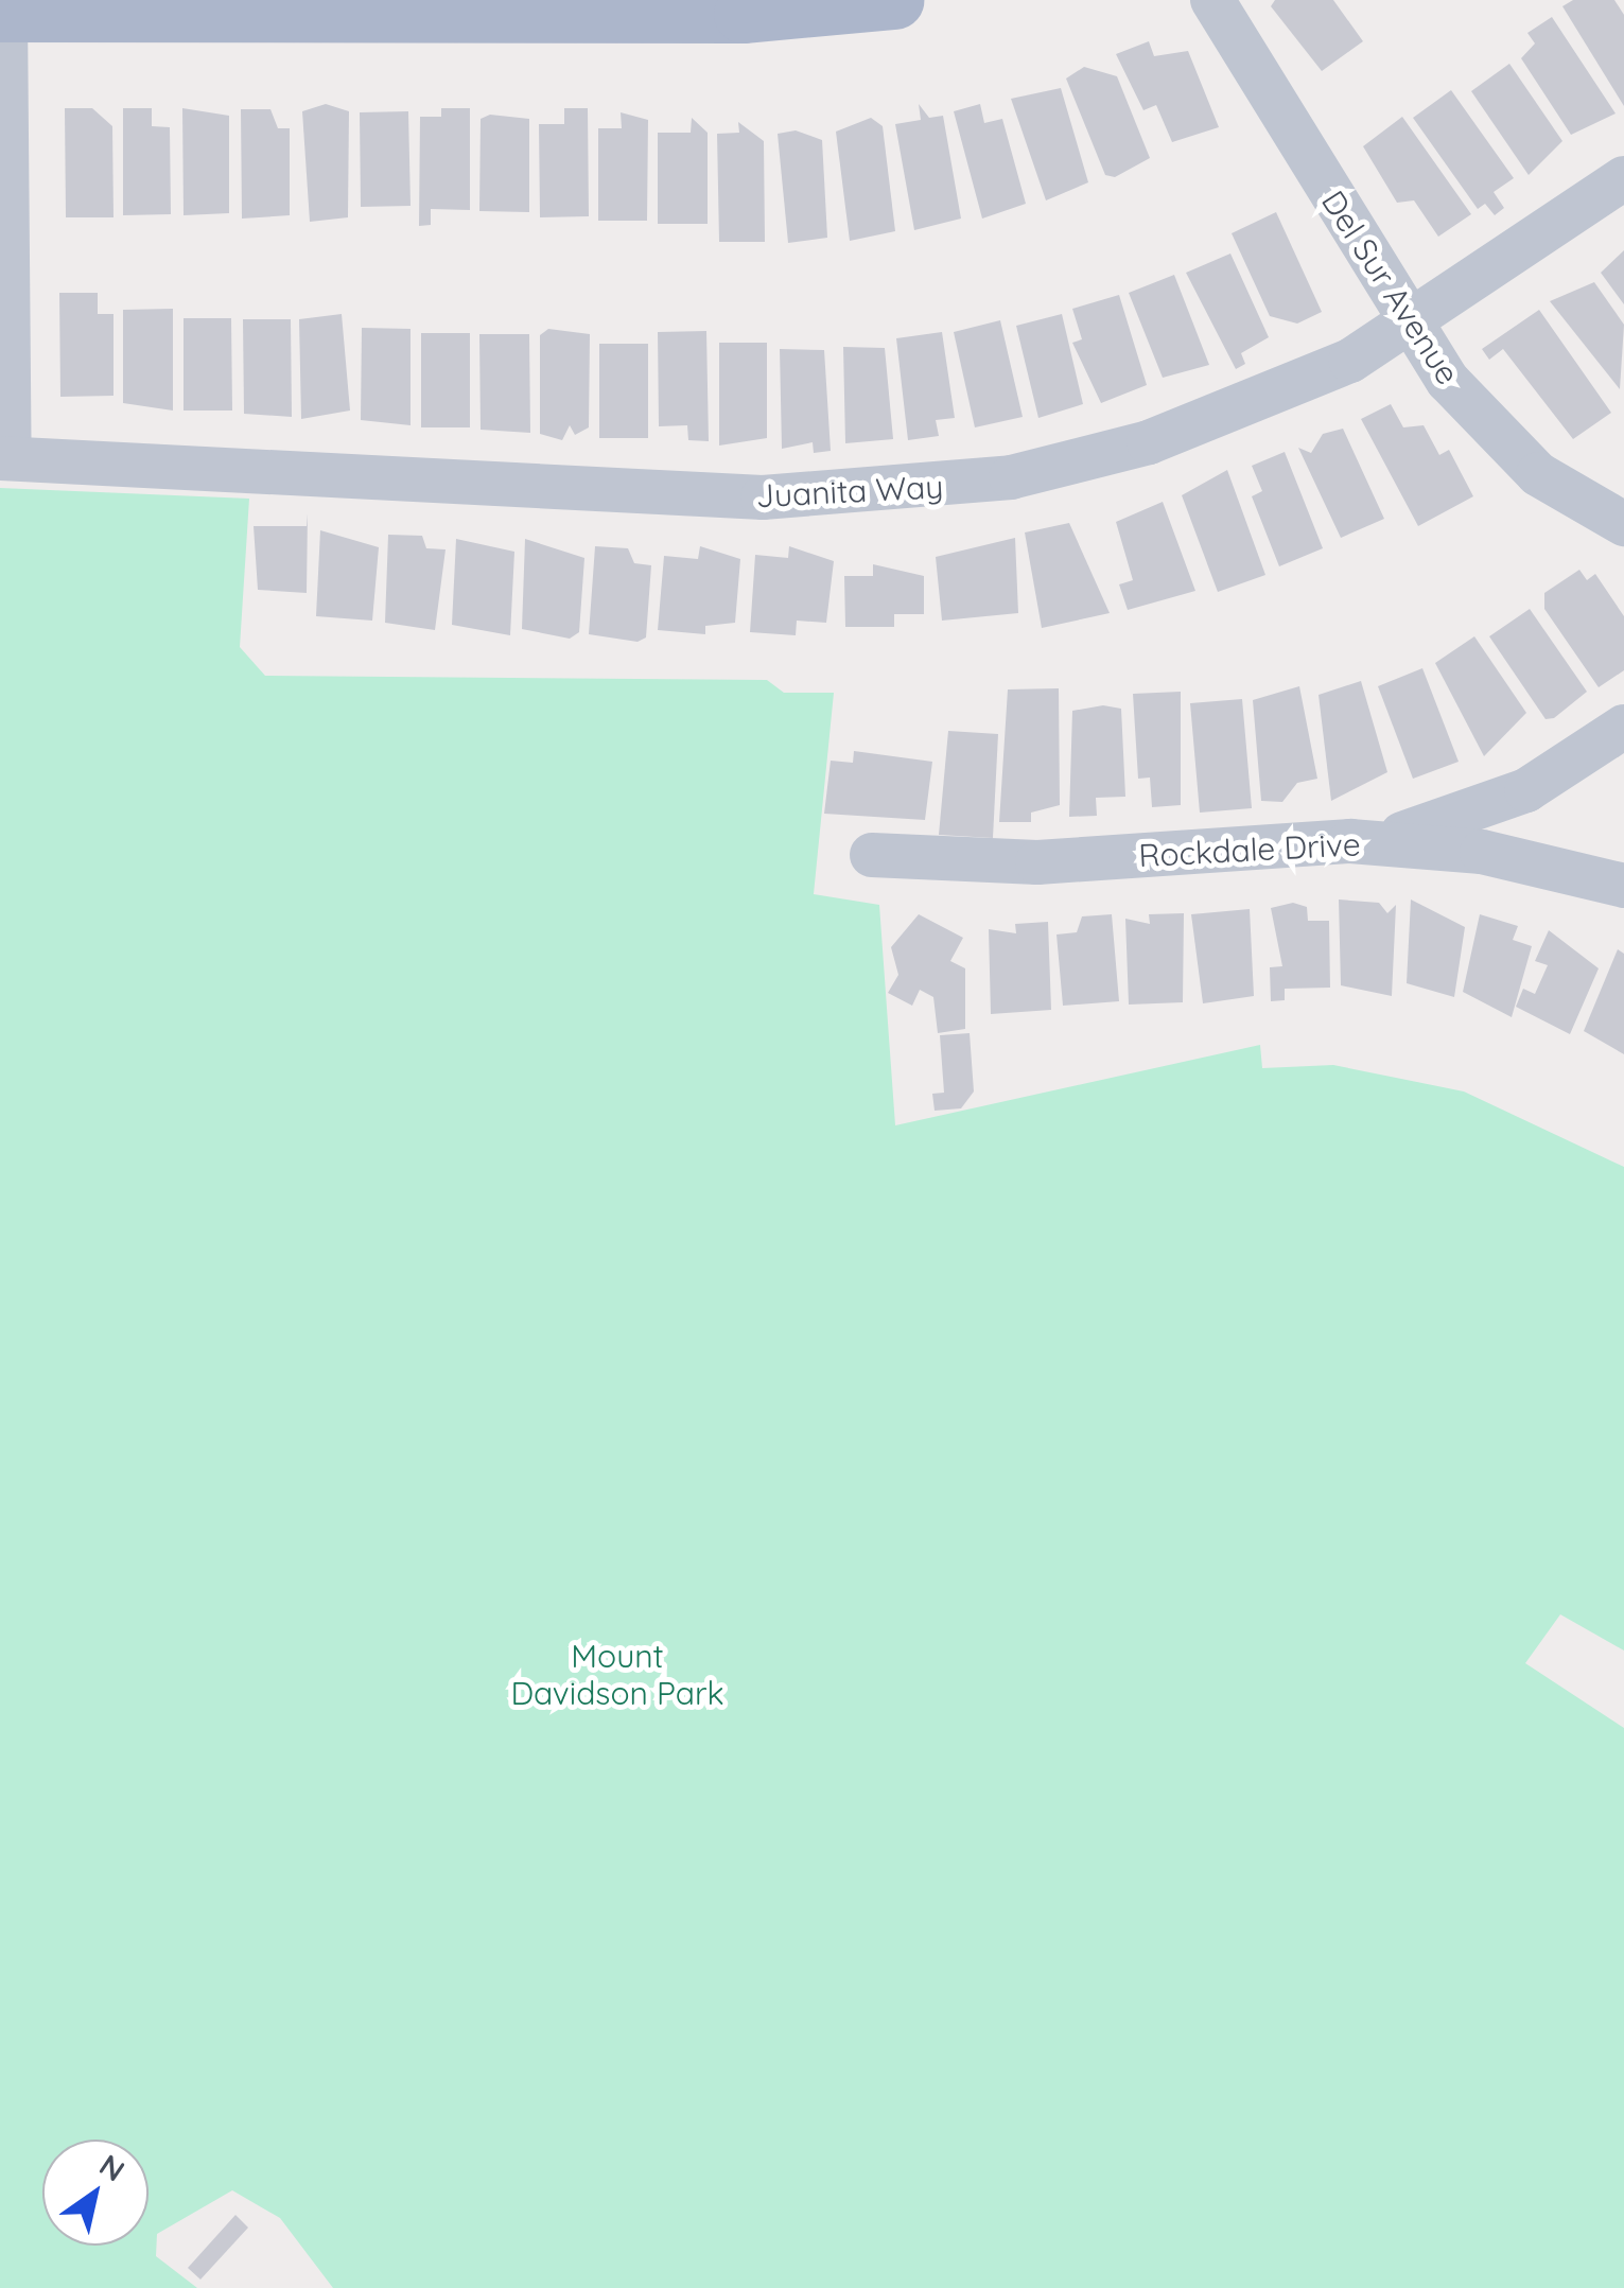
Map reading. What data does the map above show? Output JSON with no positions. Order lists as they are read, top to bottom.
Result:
{
  "streets": {
    "street": ["Del Sur Avenue", "Juanita Way", "Rockdale Drive"]
  },
  "crossings": [
    ["Del Sur Avenue", "Juanita Way"]
  ],
  "parks": ["Mount Davidson Park"],
  "north": "top right"
}
